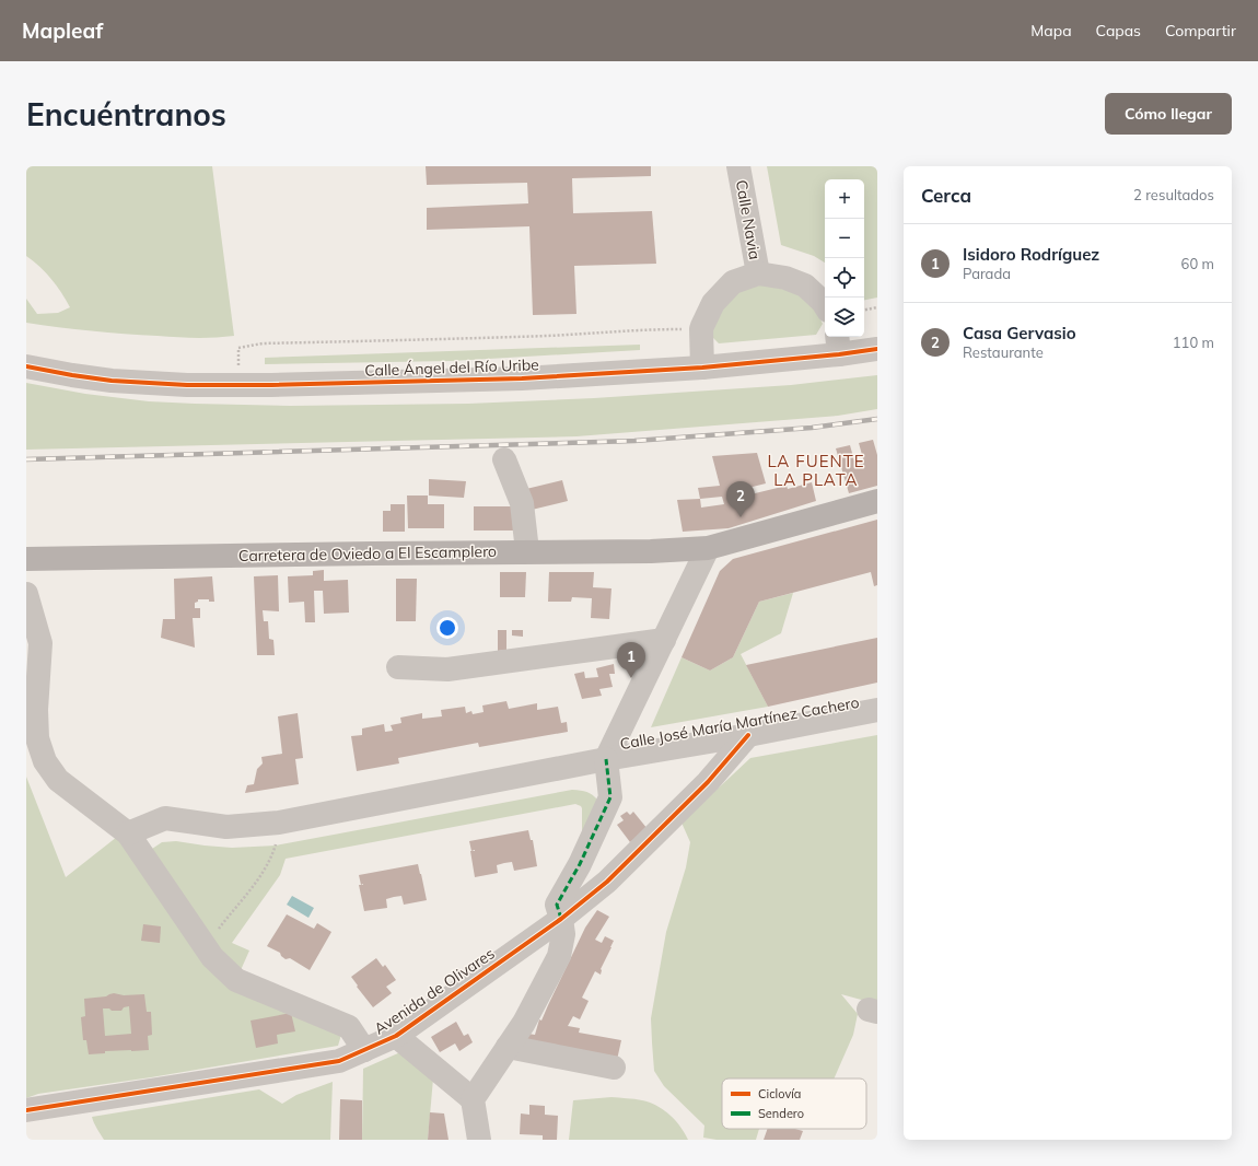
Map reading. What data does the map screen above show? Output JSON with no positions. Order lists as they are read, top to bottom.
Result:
{
  "streets": {
    "main road": ["Carretera de Oviedo a El Escamplero"],
    "street": [
      "Calle Navia",
      "Calle Ángel del Río Uribe",
      "Calle José María Martínez Cachero",
      "Avenida de Olivares"
    ]
  },
  "crossings": [
    ["Calle José María Martínez Cachero", "Avenida de Olivares"]
  ],
  "districts": ["LA FUENTE LA PLATA"],
  "legend": ["Ciclovía", "Sendero"],
  "page": {
    "header": "Mapleaf",
    "nav": ["Mapa", "Capas", "Compartir"],
    "buttons": "Cómo llegar",
    "title": "Encuéntranos",
    "heading": ["Cerca", "2 resultados"],
    "map_buttons": ["+", "−"],
    "list": [
      {
        "mark": "1",
        "name": "Isidoro Rodríguez",
        "note": "Parada",
        "value": "60 m"
      },
      {
        "mark": "2",
        "name": "Casa Gervasio",
        "note": "Restaurante",
        "value": "110 m"
      }
    ],
    "pins": ["2", "1"]
  }
}
